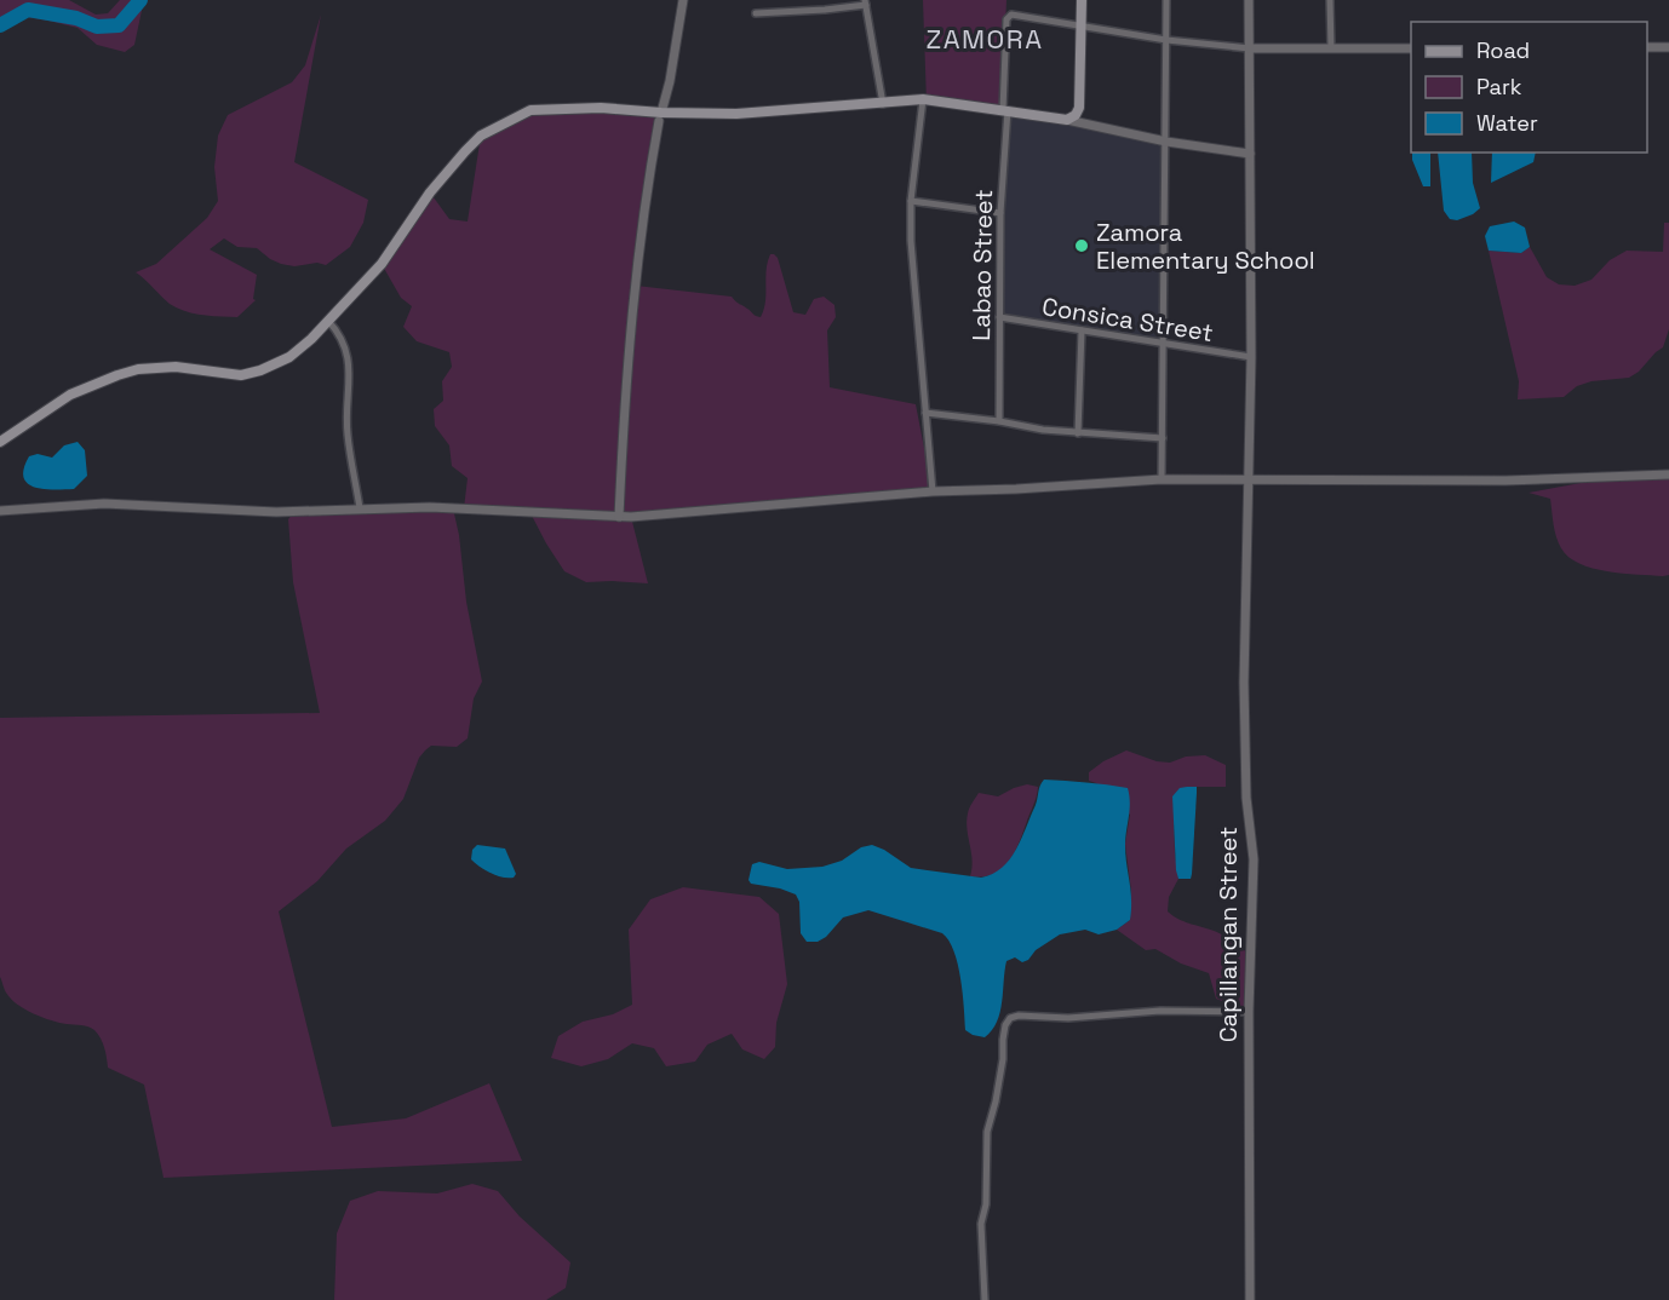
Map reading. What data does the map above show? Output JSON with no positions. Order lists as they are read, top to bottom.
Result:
{
  "streets": {
    "street": ["Labao Street", "Consica Street", "Capillangan Street"]
  },
  "crossings": [
    ["Labao Street", "Consica Street"],
    ["Consica Street", "Capillangan Street"]
  ],
  "districts": ["ZAMORA"],
  "places": ["Zamora Elementary School"],
  "legend": ["Road", "Park", "Water"]
}
